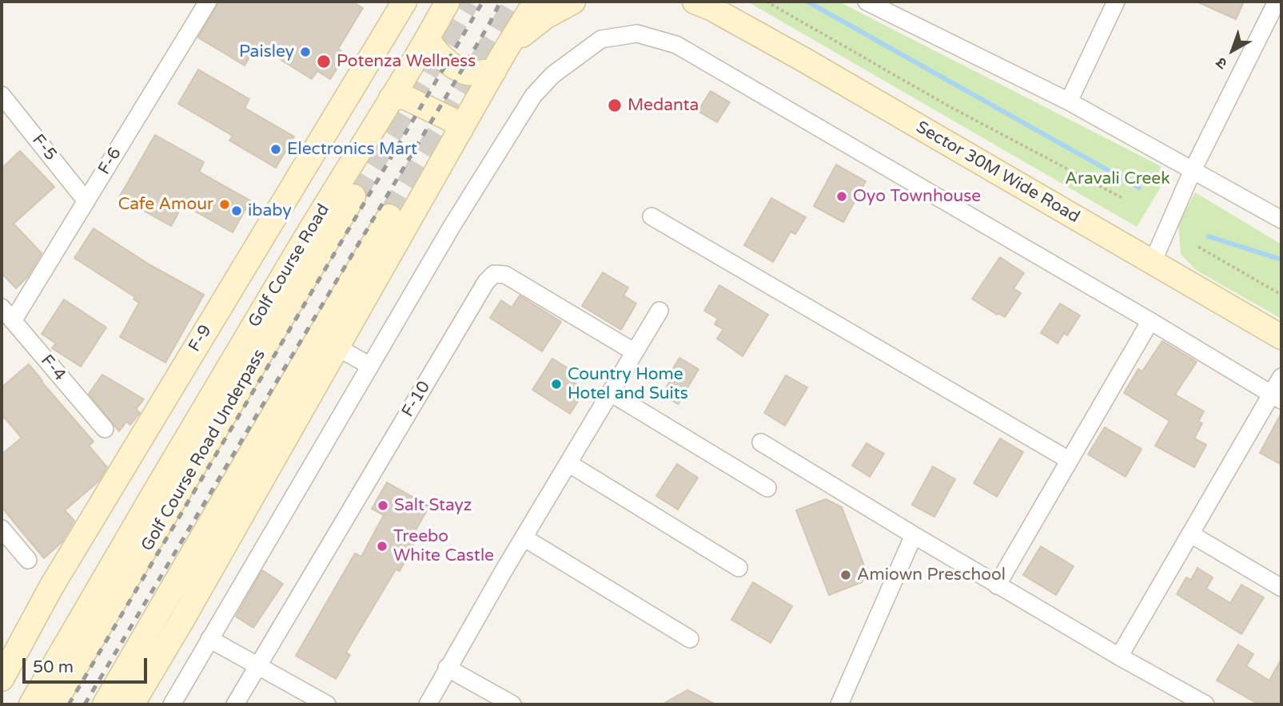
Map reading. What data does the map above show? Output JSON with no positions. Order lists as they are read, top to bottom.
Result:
{
  "streets": {
    "street": [
      "F-5",
      "F-6",
      "Sector 30M Wide Road",
      "Golf Course Road",
      "F-9",
      "F-4",
      "F-10",
      "Golf Course Road Underpass"
    ]
  },
  "crossings": [
    ["F-5", "F-6"],
    ["F-6", "F-4"]
  ],
  "parks": ["Aravali Creek"],
  "places": [
    "Paisley",
    "Potenza Wellness",
    "Medanta",
    "Electronics Mart",
    "Oyo Townhouse",
    "Cafe Amour",
    "ibaby",
    "Country Home Hotel and Suits",
    "Salt Stayz",
    "Treebo White Castle",
    "Amiown Preschool"
  ],
  "scale_bar": "50 m",
  "north": "bottom left"
}
